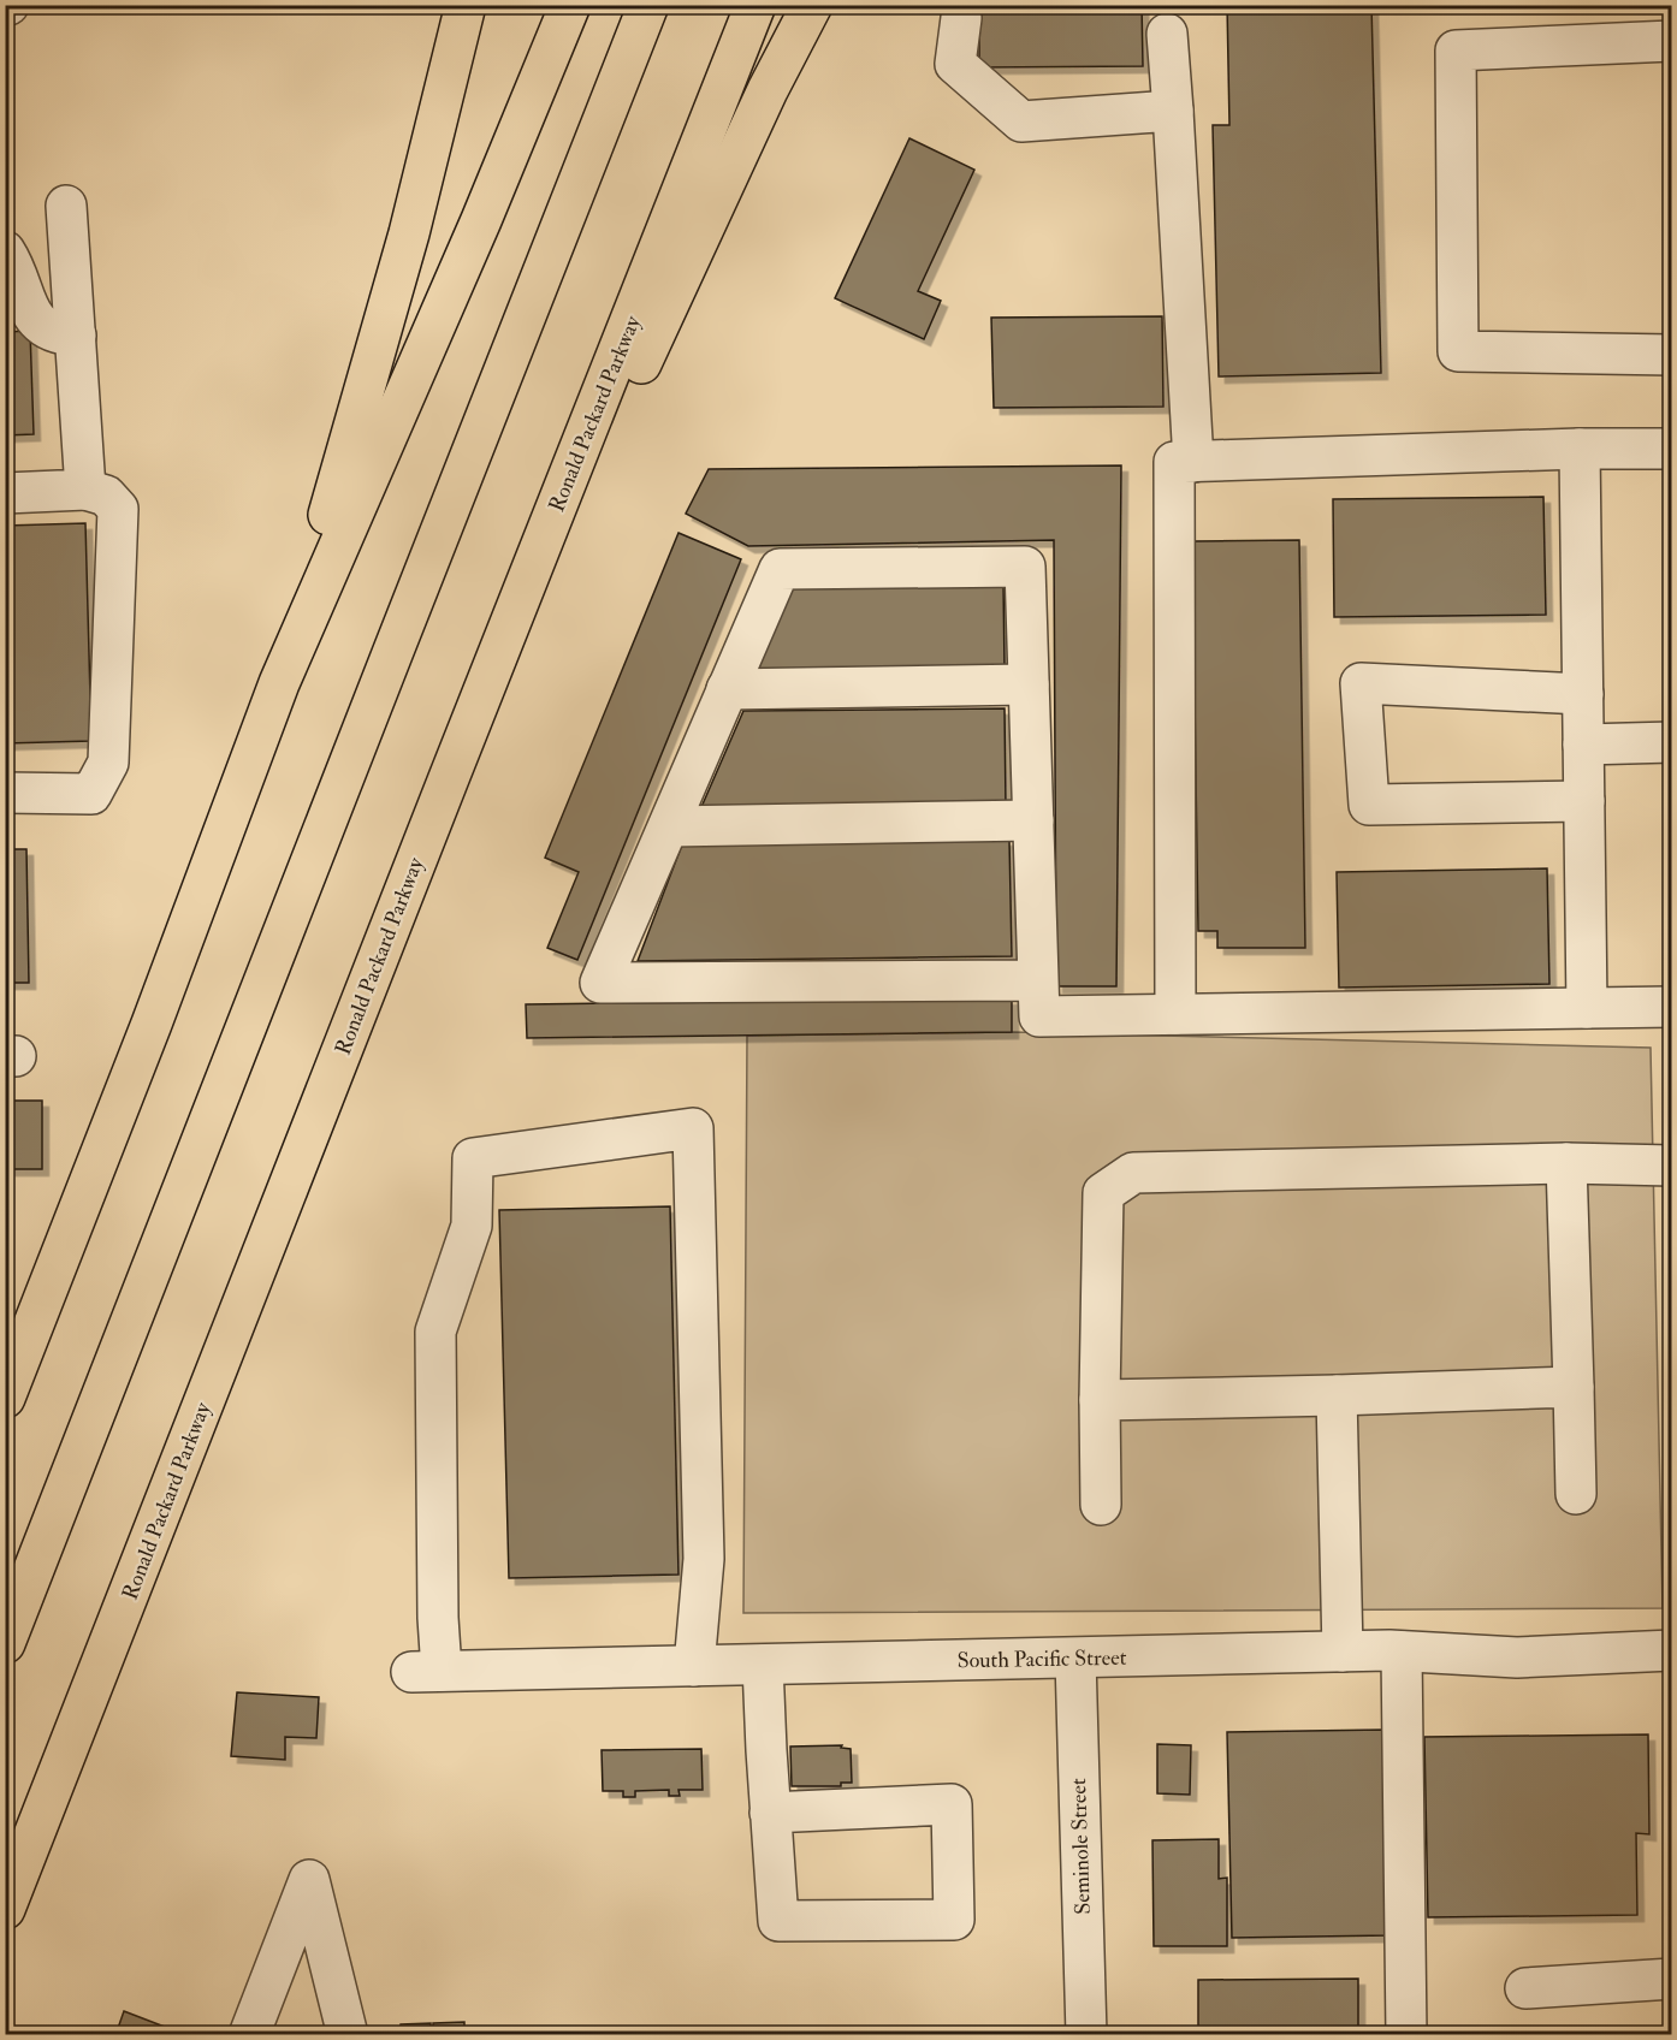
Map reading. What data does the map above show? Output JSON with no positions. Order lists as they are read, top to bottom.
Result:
{
  "streets": {
    "highway": ["Ronald Packard Parkway"],
    "street": ["South Pacific Street", "Seminole Street"]
  },
  "crossings": [
    ["South Pacific Street", "Seminole Street"]
  ]
}
